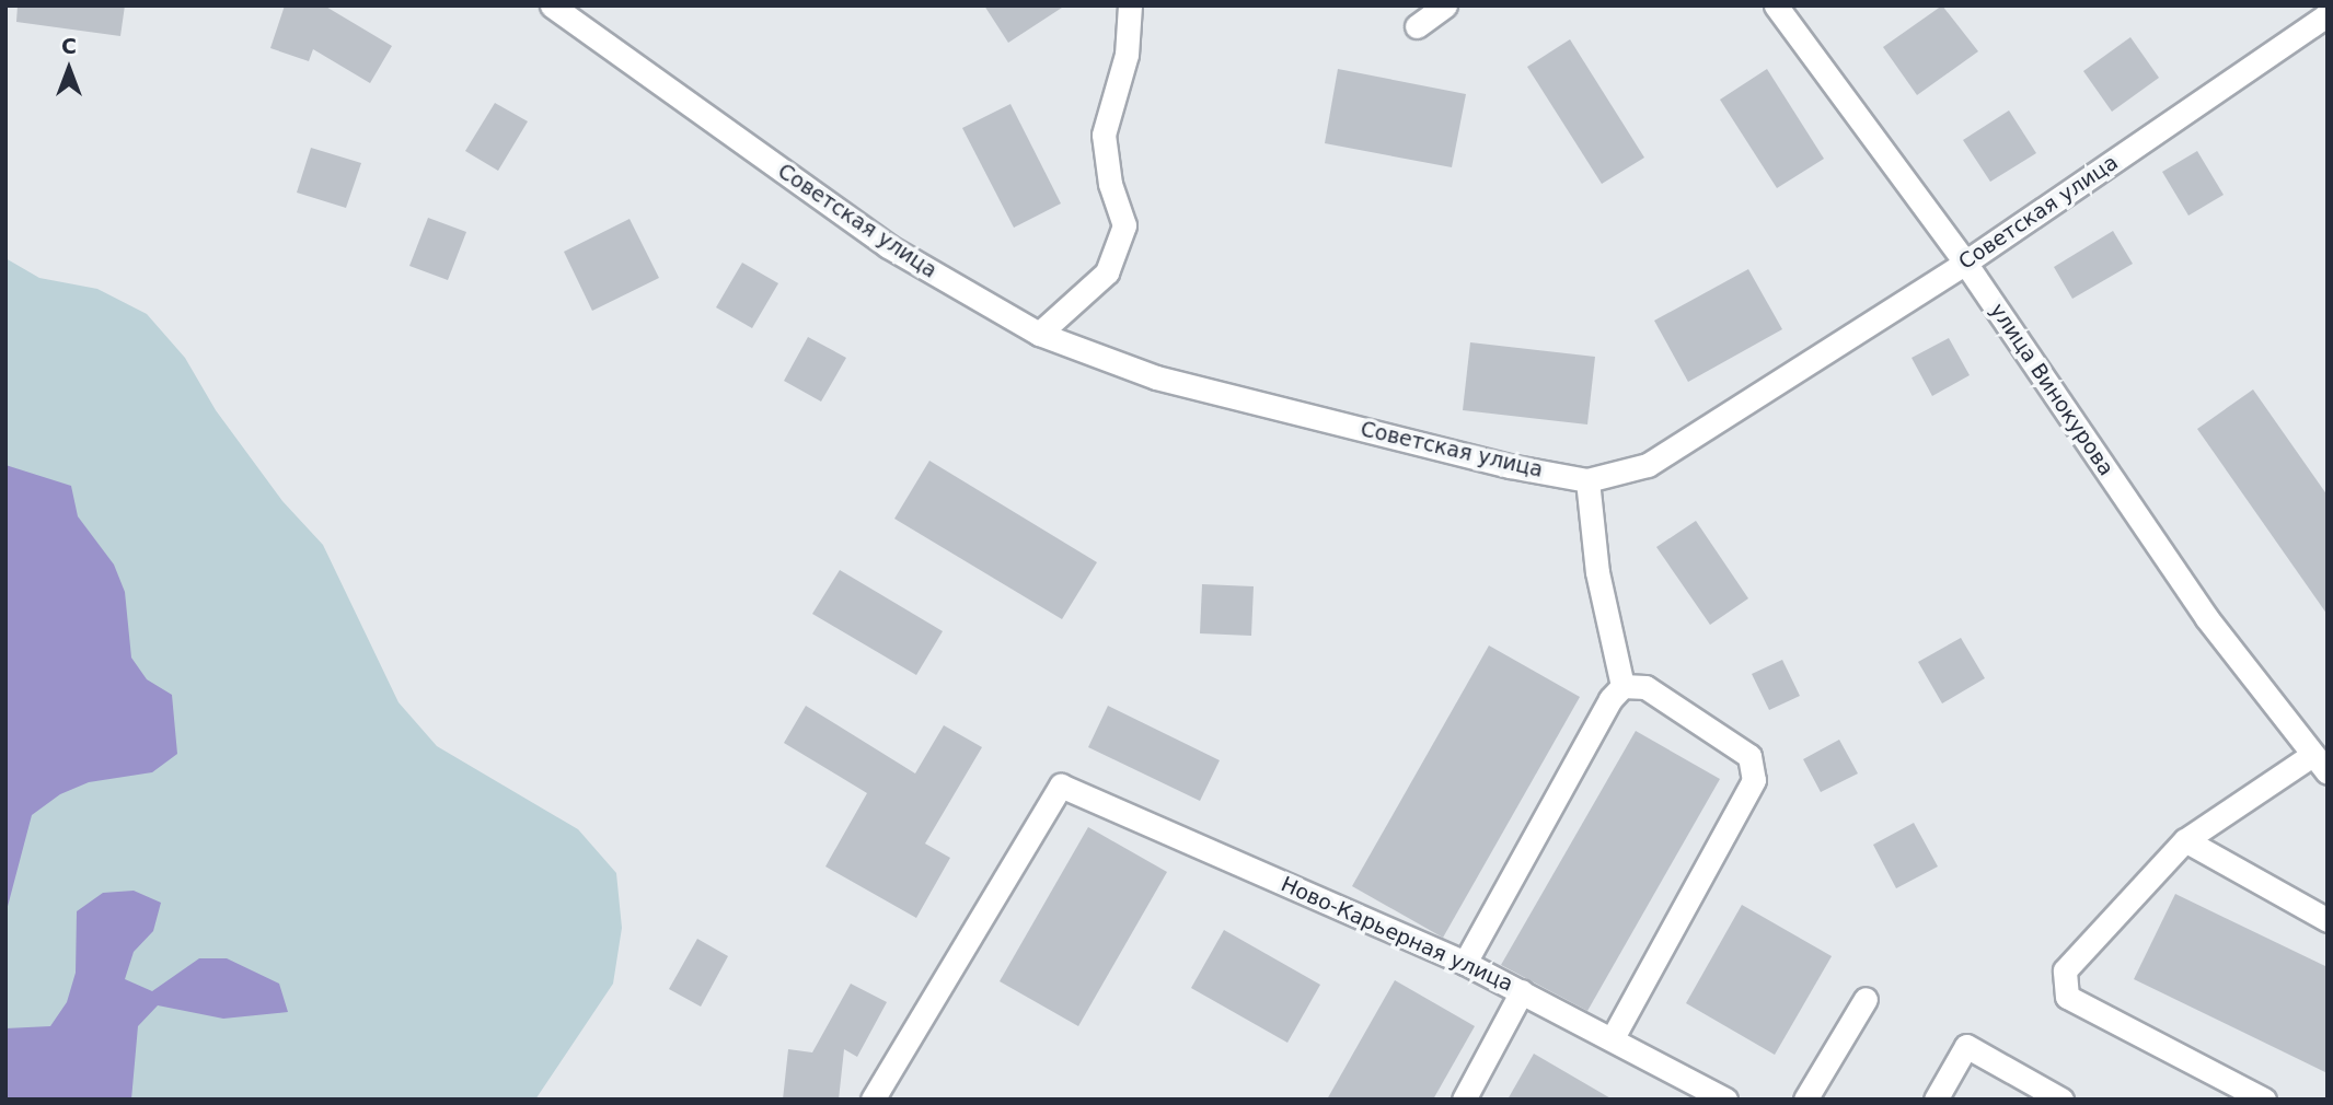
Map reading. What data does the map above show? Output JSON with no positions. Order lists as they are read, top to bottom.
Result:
{
  "streets": {
    "street": ["Советская улица", "улица Винокурова", "Ново-Карьерная улица"]
  },
  "crossings": [
    ["Советская улица", "улица Винокурова"]
  ],
  "north": "top"
}
